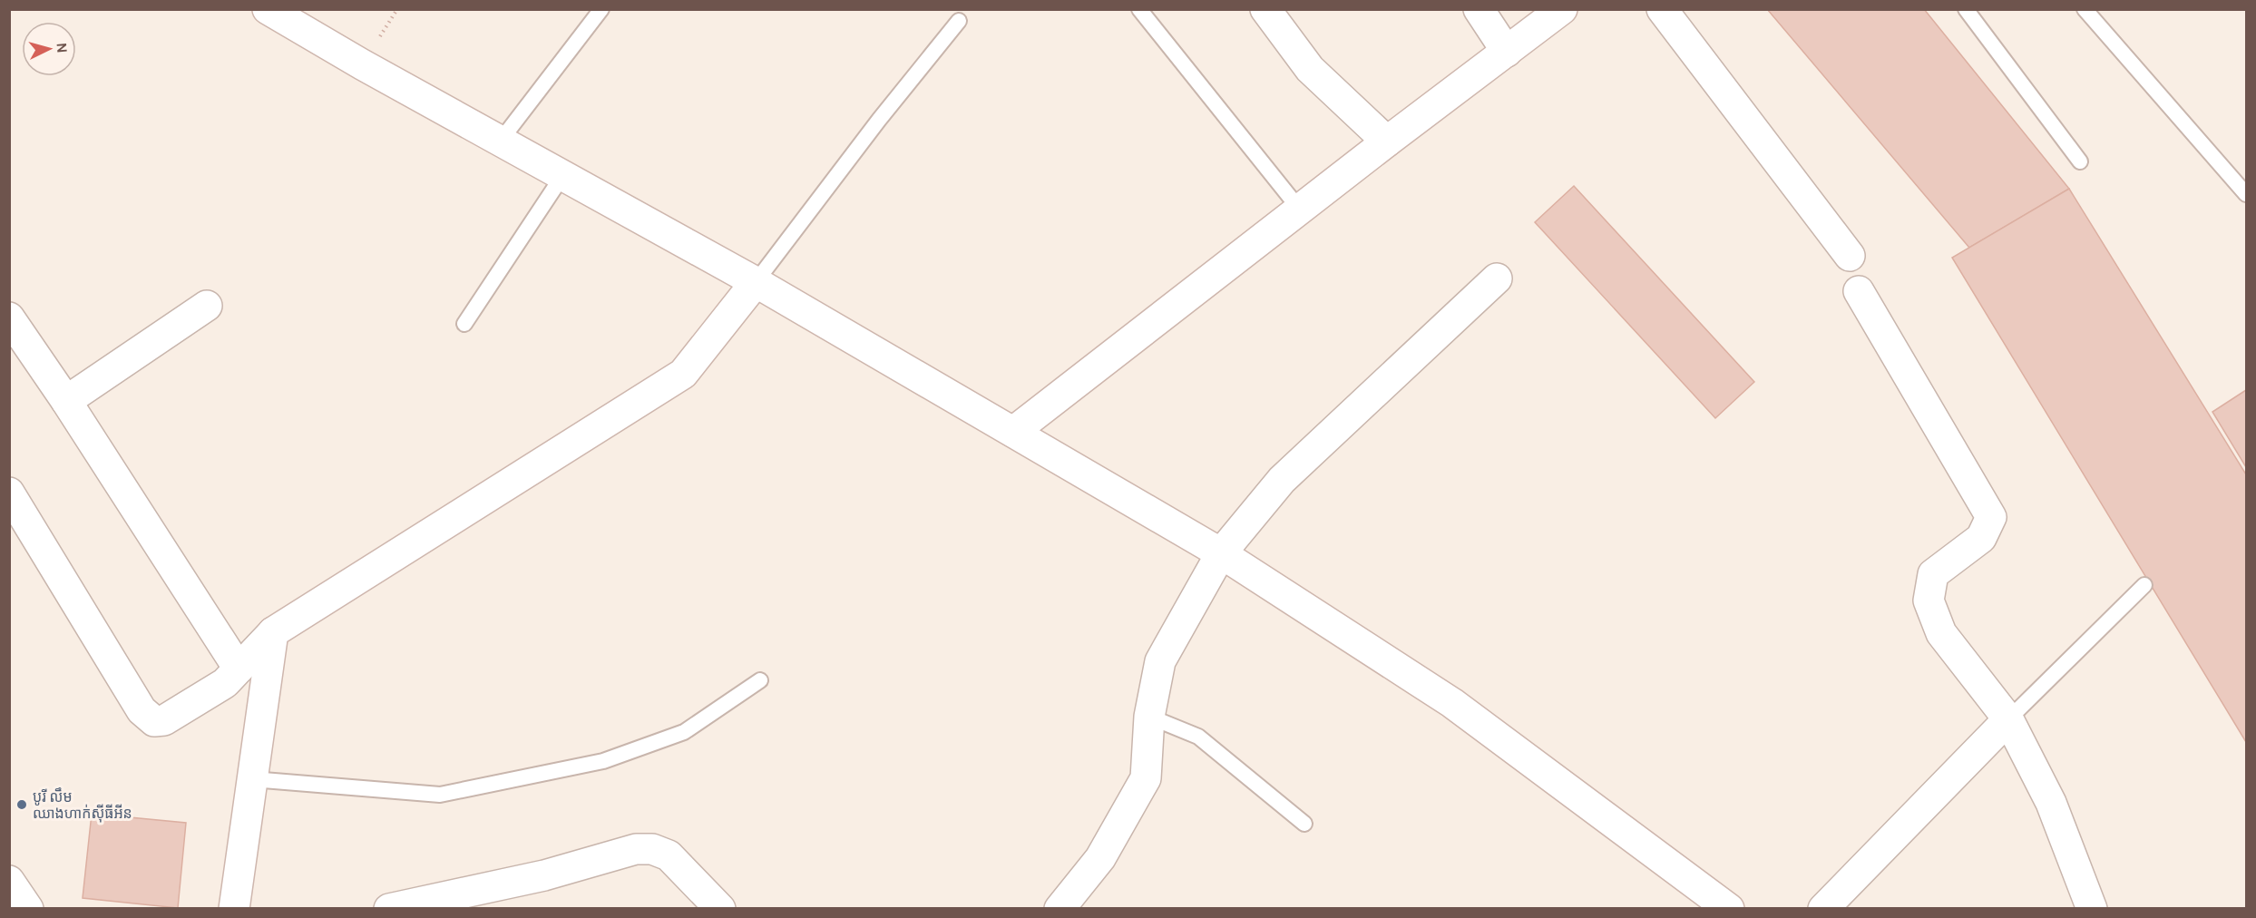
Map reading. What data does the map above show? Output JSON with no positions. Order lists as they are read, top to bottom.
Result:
{
  "places": ["បូរី លឹម ឈាងហាក់សុីធីអីន"],
  "north": "right"
}
